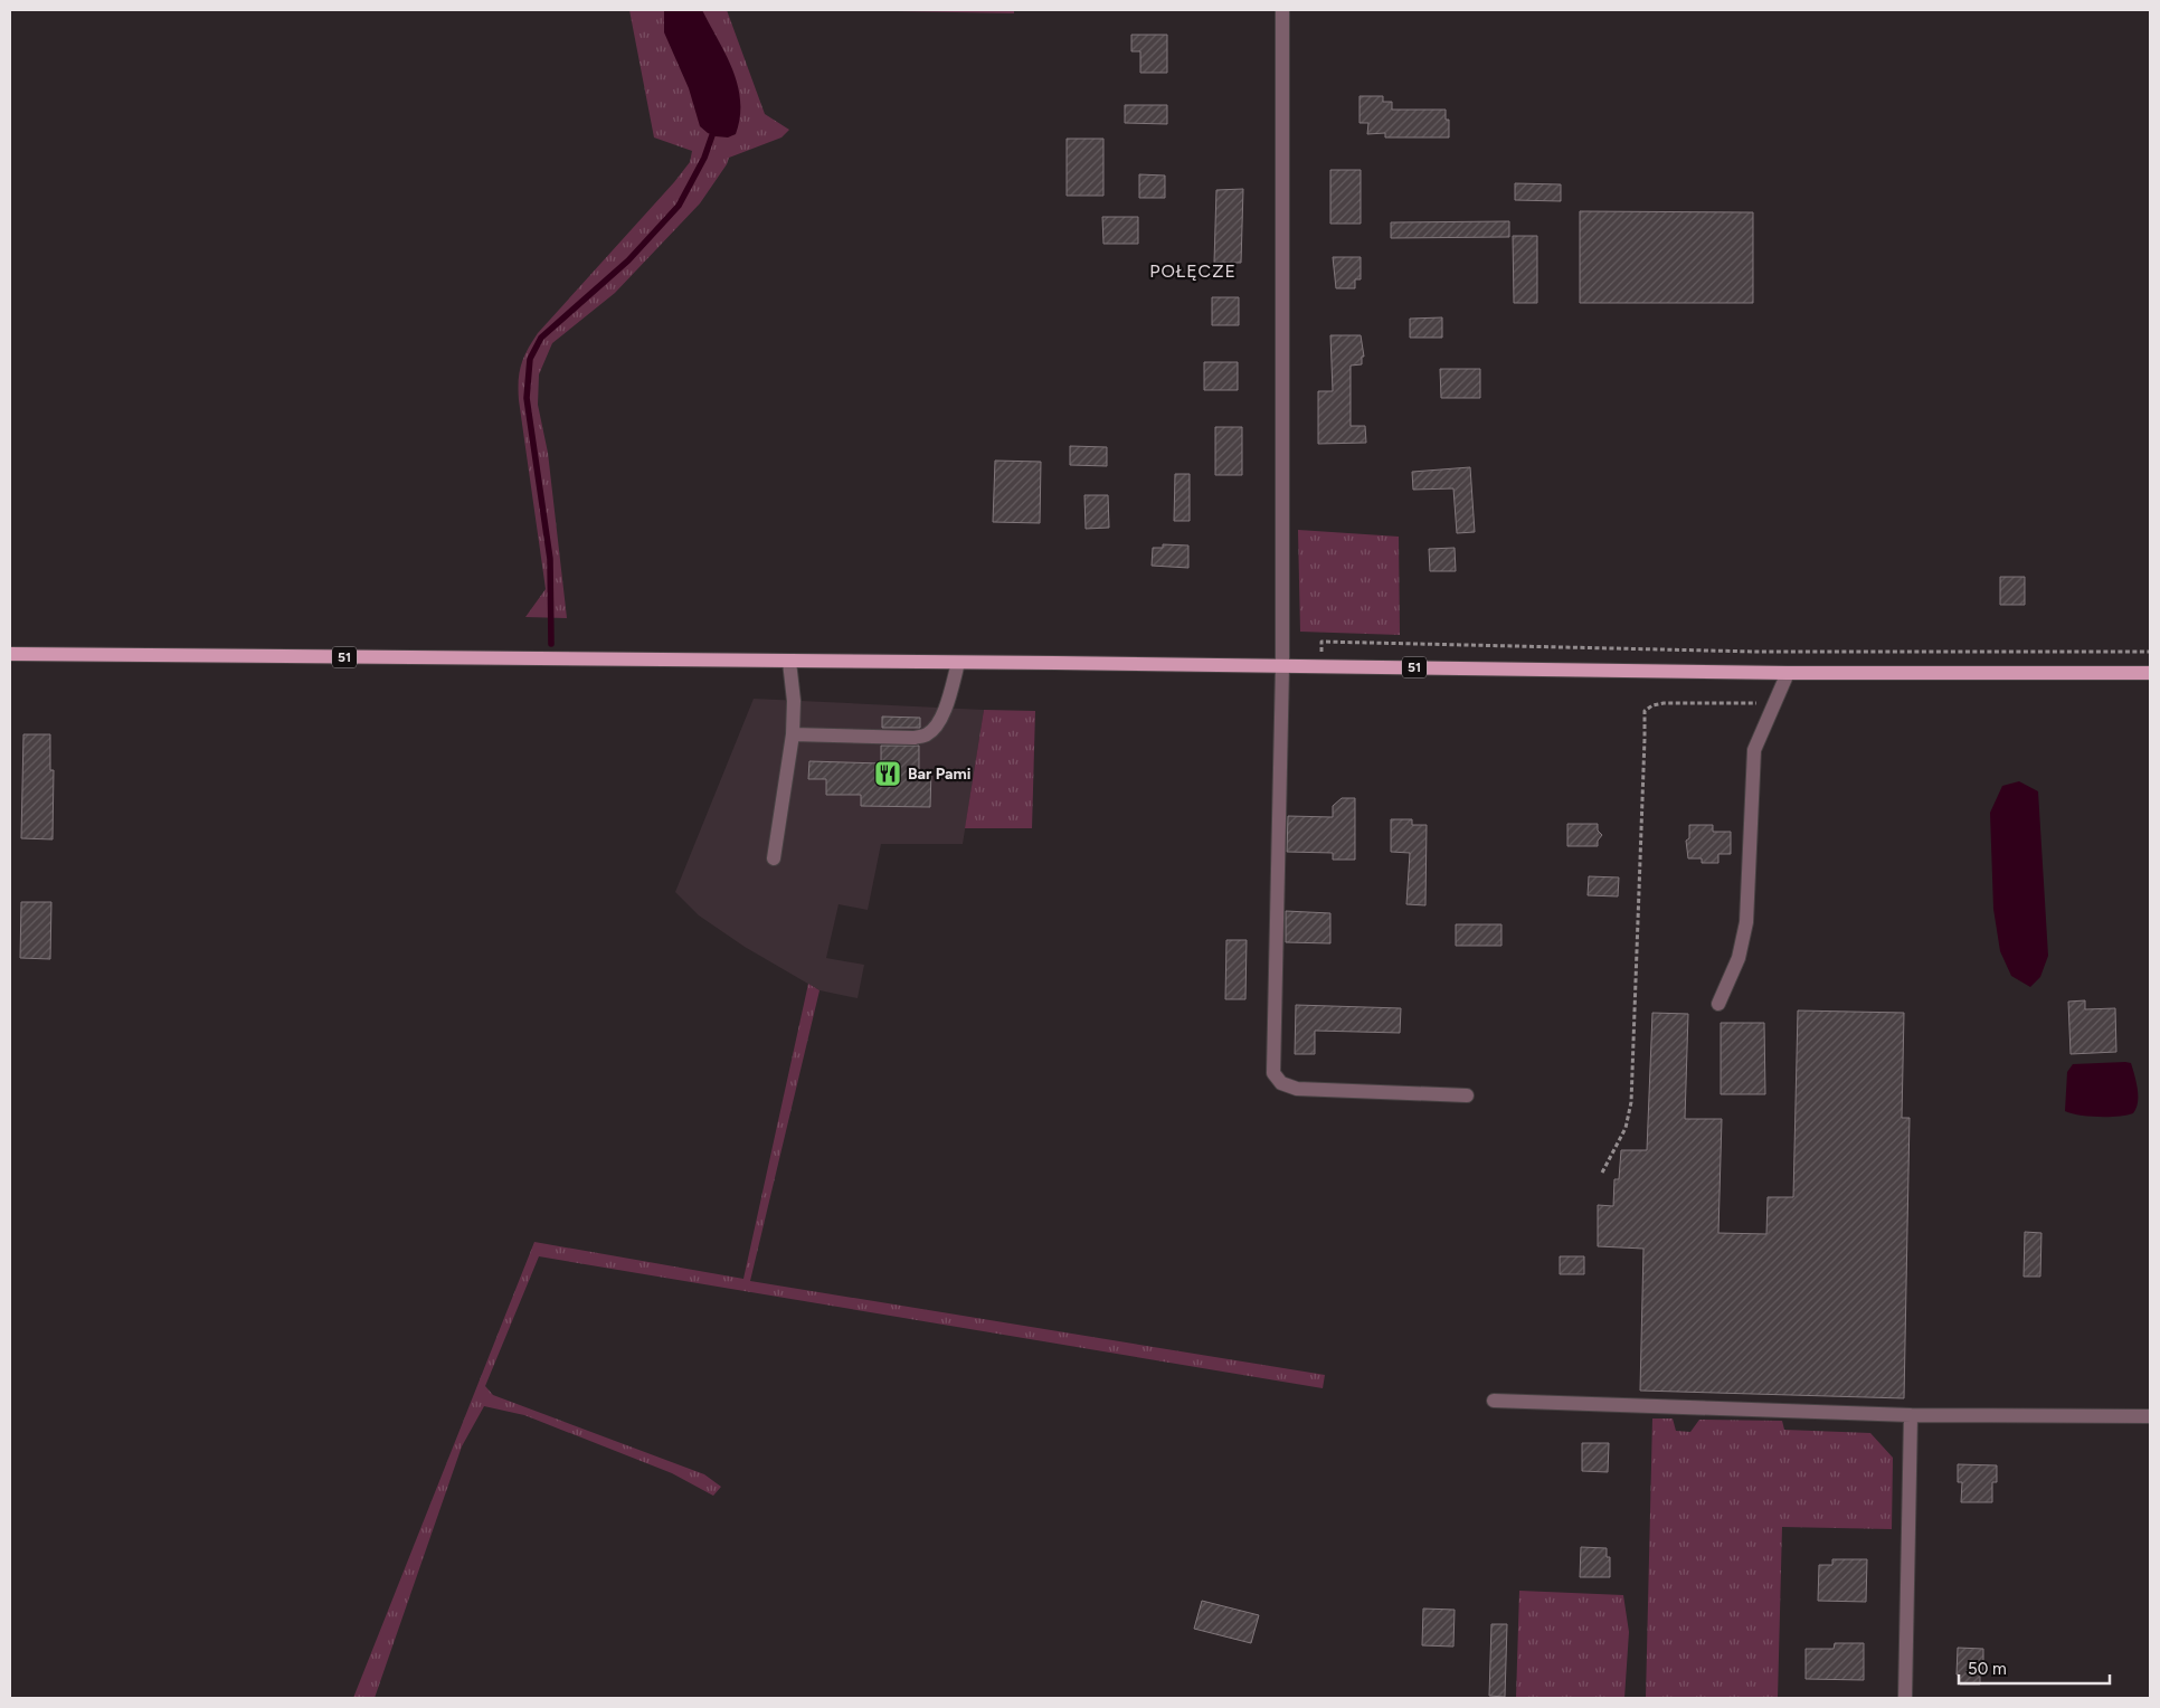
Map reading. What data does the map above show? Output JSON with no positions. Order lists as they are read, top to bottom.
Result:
{
  "streets": {
    "main road": ["51"]
  },
  "districts": ["POŁĘCZE"],
  "places": {
    "restaurant": ["Bar Pami"]
  },
  "scale_bar": "50 m"
}
